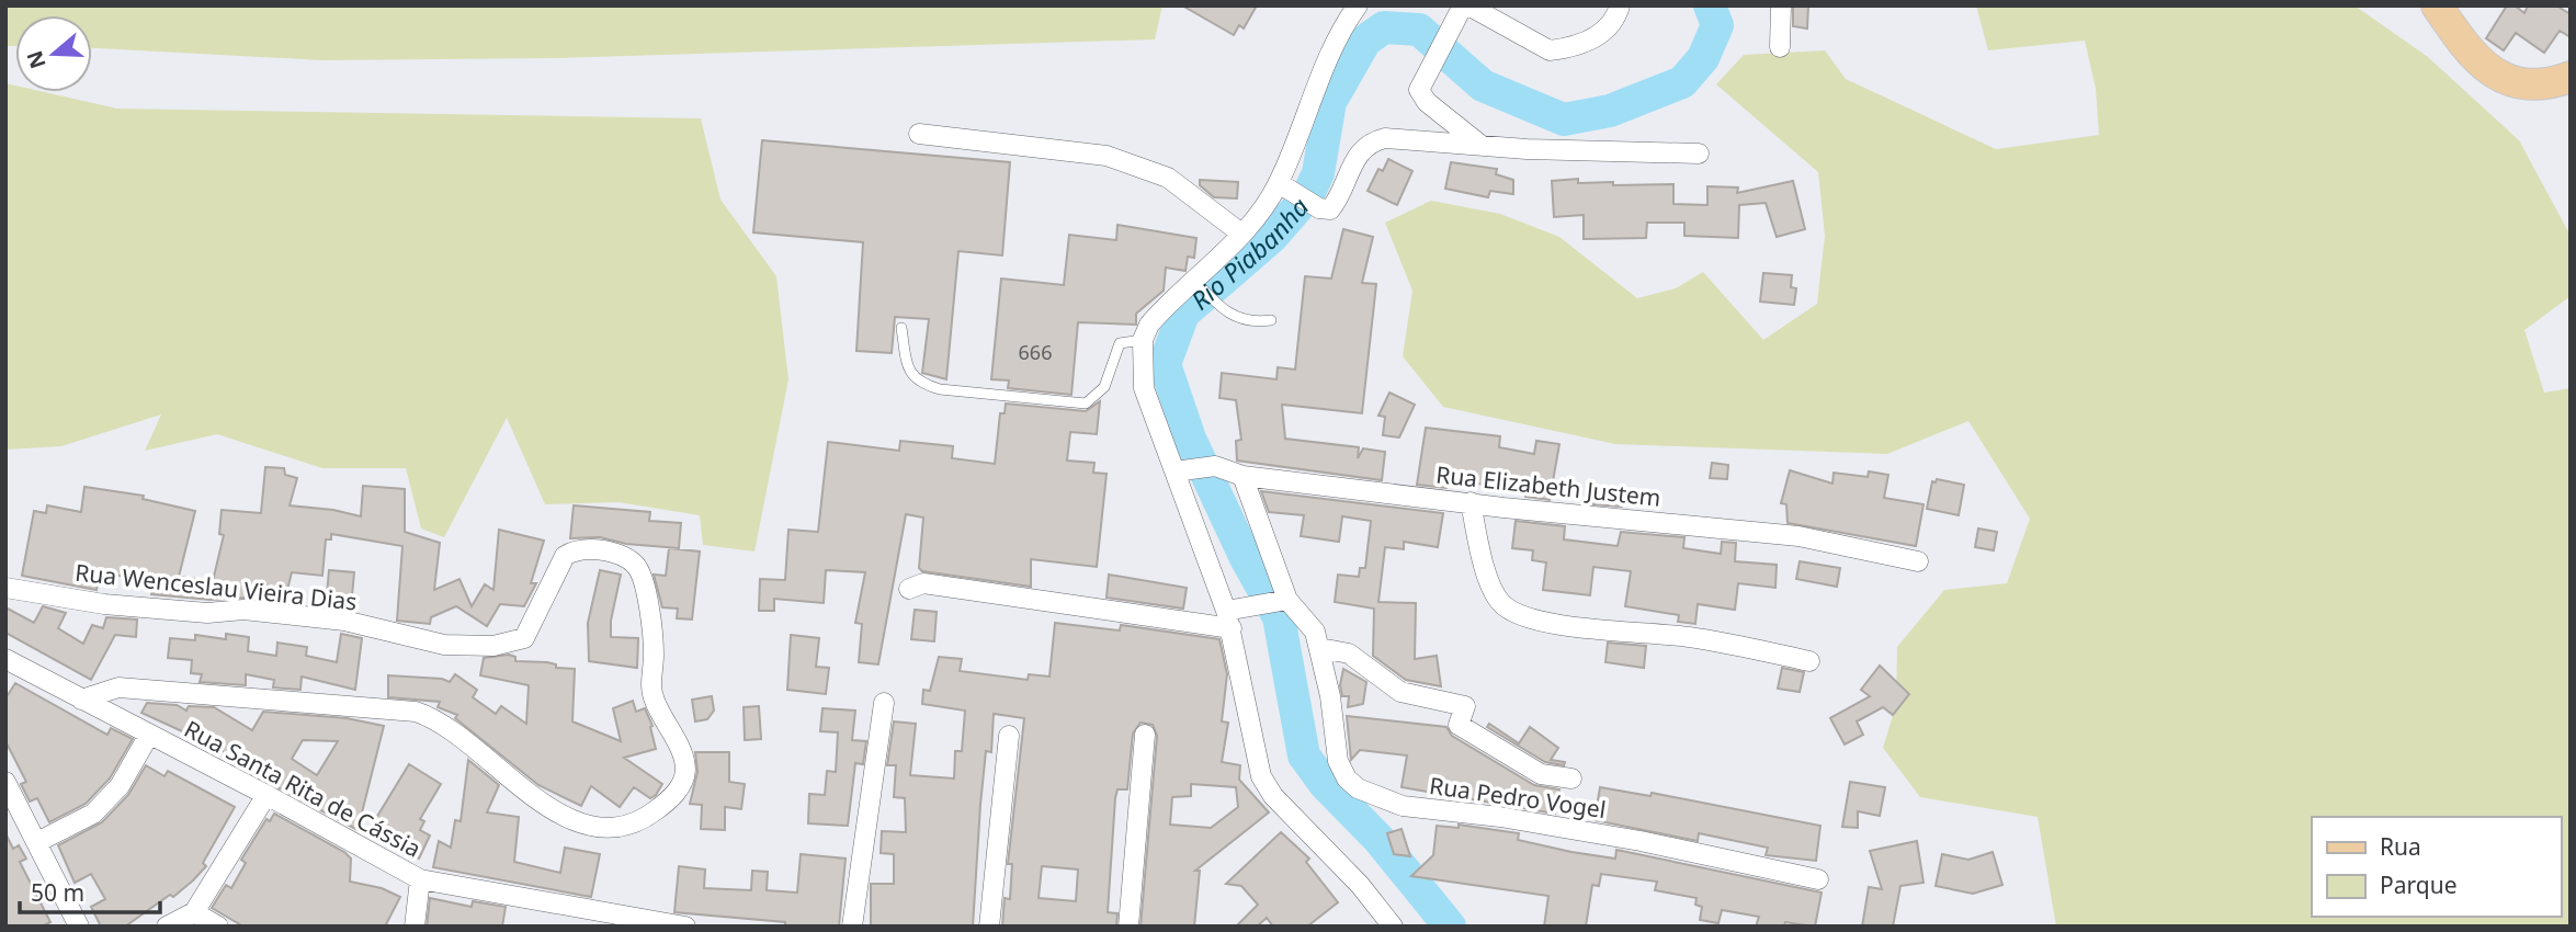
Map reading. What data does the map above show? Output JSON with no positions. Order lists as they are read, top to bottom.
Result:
{
  "streets": {
    "street": [
      "Rua Elizabeth Justem",
      "Rua Wenceslau Vieira Dias",
      "Rua Santa Rita de Cássia",
      "Rua Pedro Vogel"
    ]
  },
  "crossings": [
    ["Rua Elizabeth Justem", "Rua Pedro Vogel"],
    ["Rua Wenceslau Vieira Dias", "Rua Santa Rita de Cássia"]
  ],
  "water": ["Rio Piabanha"],
  "house_numbers": ["666"],
  "legend": ["Rua", "Parque"],
  "scale_bar": "50 m",
  "north": "left"
}
